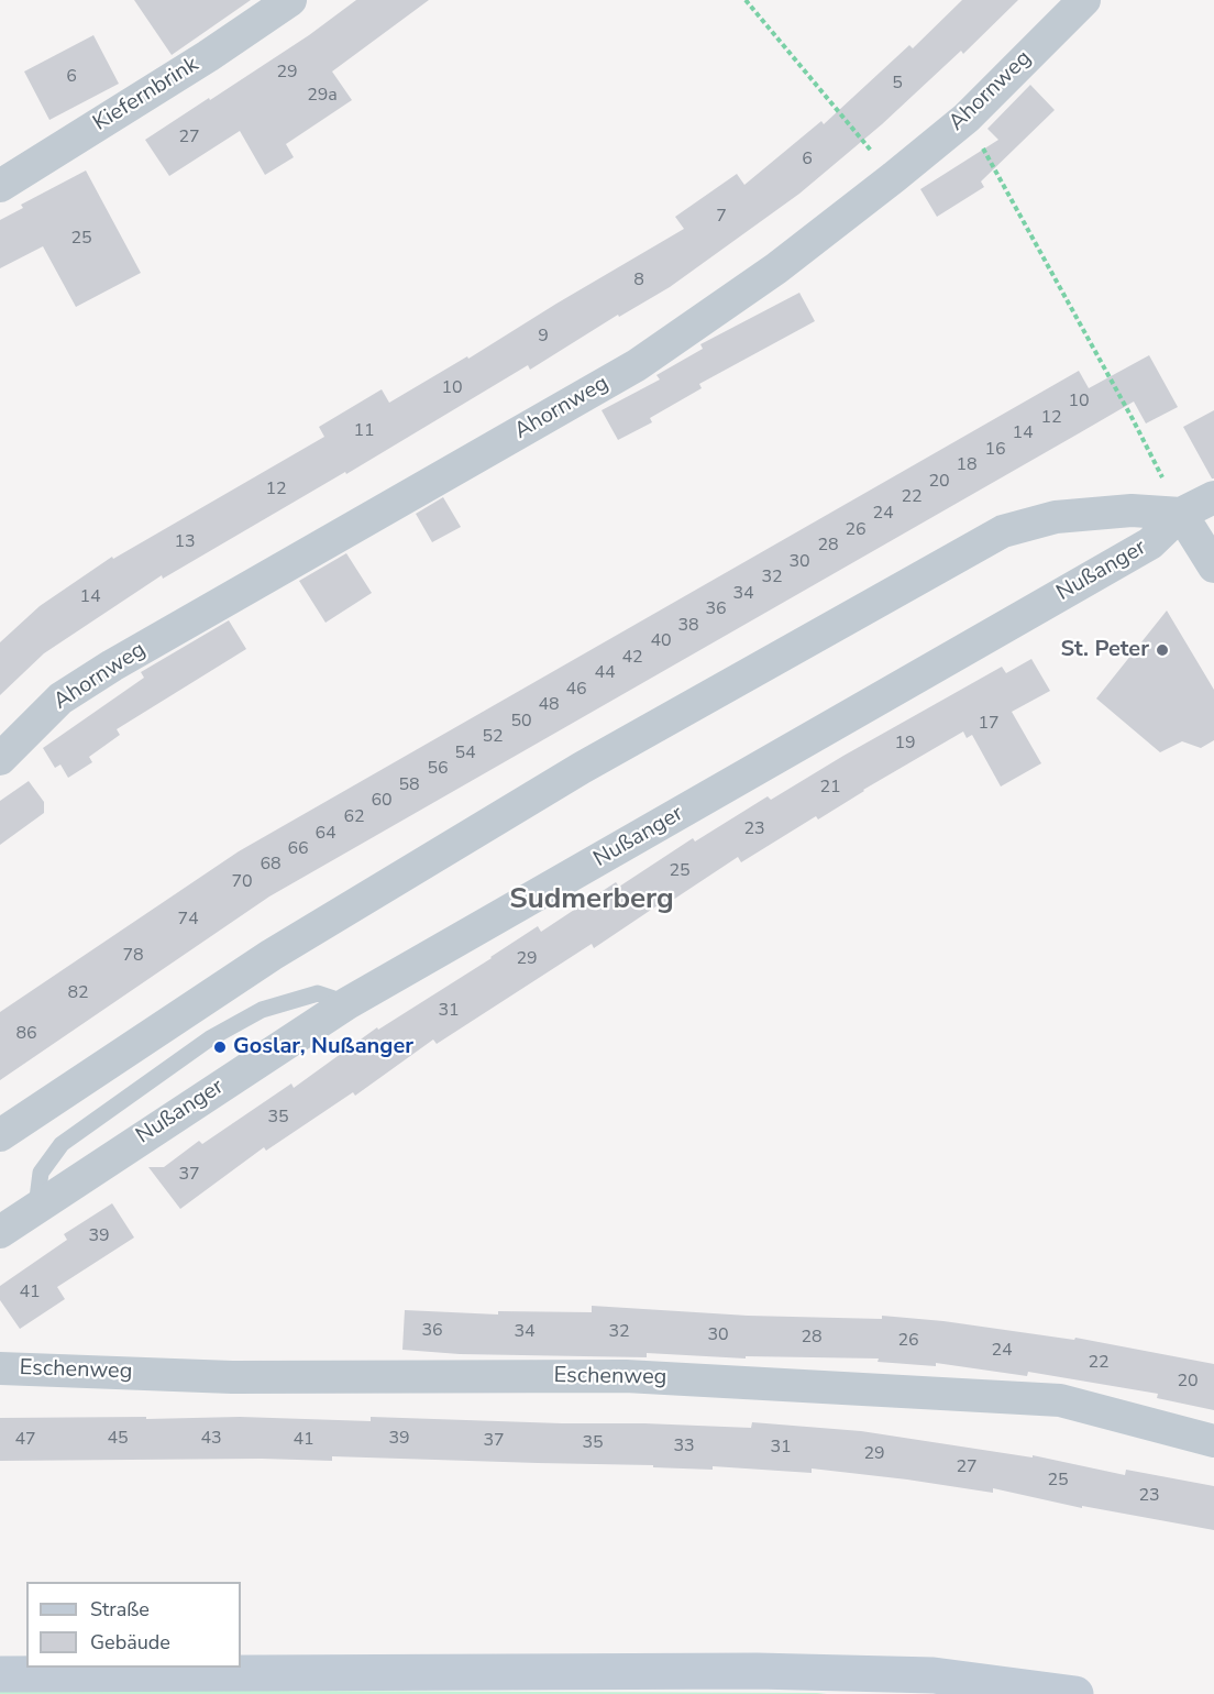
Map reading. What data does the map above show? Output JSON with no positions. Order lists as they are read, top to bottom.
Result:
{
  "streets": {
    "street": [
      "Ahornweg",
      "Kiefernbrink",
      "Nußanger",
      "Eschenweg"
    ]
  },
  "districts": ["Sudmerberg"],
  "places": ["St. Peter", "Goslar, Nußanger"],
  "house_numbers": [
    "29",
    "6",
    "5",
    "29a",
    "27",
    "6",
    "7",
    "25",
    "8",
    "9",
    "10",
    "10",
    "12",
    "11",
    "14",
    "16",
    "18",
    "20",
    "12",
    "22",
    "24",
    "26",
    "13",
    "28",
    "30",
    "32",
    "34",
    "14",
    "36",
    "38",
    "40",
    "42",
    "44",
    "46",
    "48",
    "50",
    "17",
    "52",
    "19",
    "54",
    "56",
    "58",
    "21",
    "60",
    "62",
    "23",
    "64",
    "66",
    "68",
    "25",
    "70",
    "74",
    "78",
    "29",
    "82",
    "31",
    "86",
    "35",
    "37",
    "39",
    "41",
    "36",
    "34",
    "32",
    "30",
    "28",
    "26",
    "24",
    "22",
    "20",
    "45",
    "43",
    "39",
    "47",
    "41",
    "37",
    "35",
    "33",
    "31",
    "29",
    "27",
    "25",
    "23"
  ],
  "legend": ["Straße", "Gebäude"]
}
